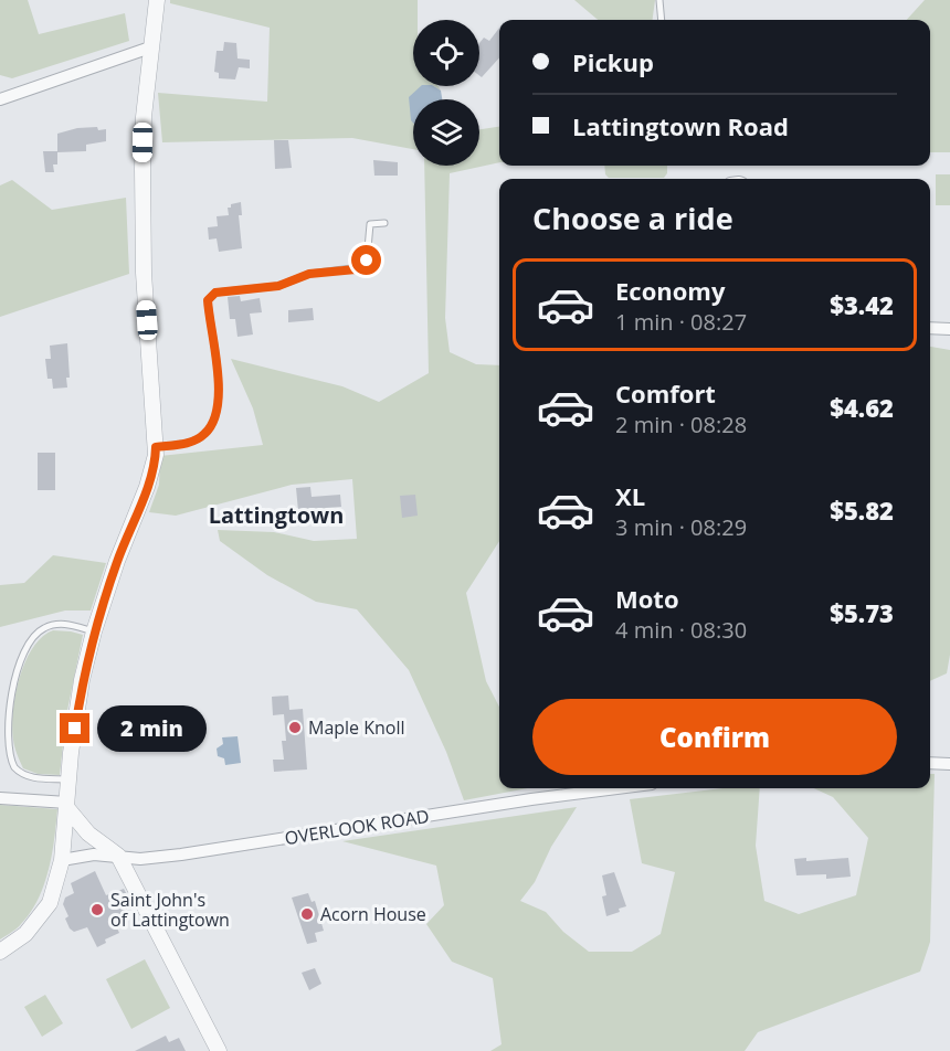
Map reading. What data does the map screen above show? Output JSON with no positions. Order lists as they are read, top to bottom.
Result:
{
  "streets": {
    "street": ["OVERLOOK ROAD"]
  },
  "districts": ["Lattingtown"],
  "places": ["Maple Knoll", "Saint John's of Lattingtown", "Acorn House"],
  "page": {
    "banner": ["Pickup", "Lattingtown Road"],
    "heading": "Choose a ride",
    "list": [
      {
        "name": "Economy",
        "note": "1 min · 08:27",
        "value": "$3.42"
      },
      {
        "name": "Comfort",
        "note": "2 min · 08:28",
        "value": "$4.62"
      },
      {
        "name": "XL",
        "note": "3 min · 08:29",
        "value": "$5.82"
      },
      {
        "name": "Moto",
        "note": "4 min · 08:30",
        "value": "$5.73"
      }
    ],
    "buttons": "Confirm",
    "bubble": "2 min"
  }
}
